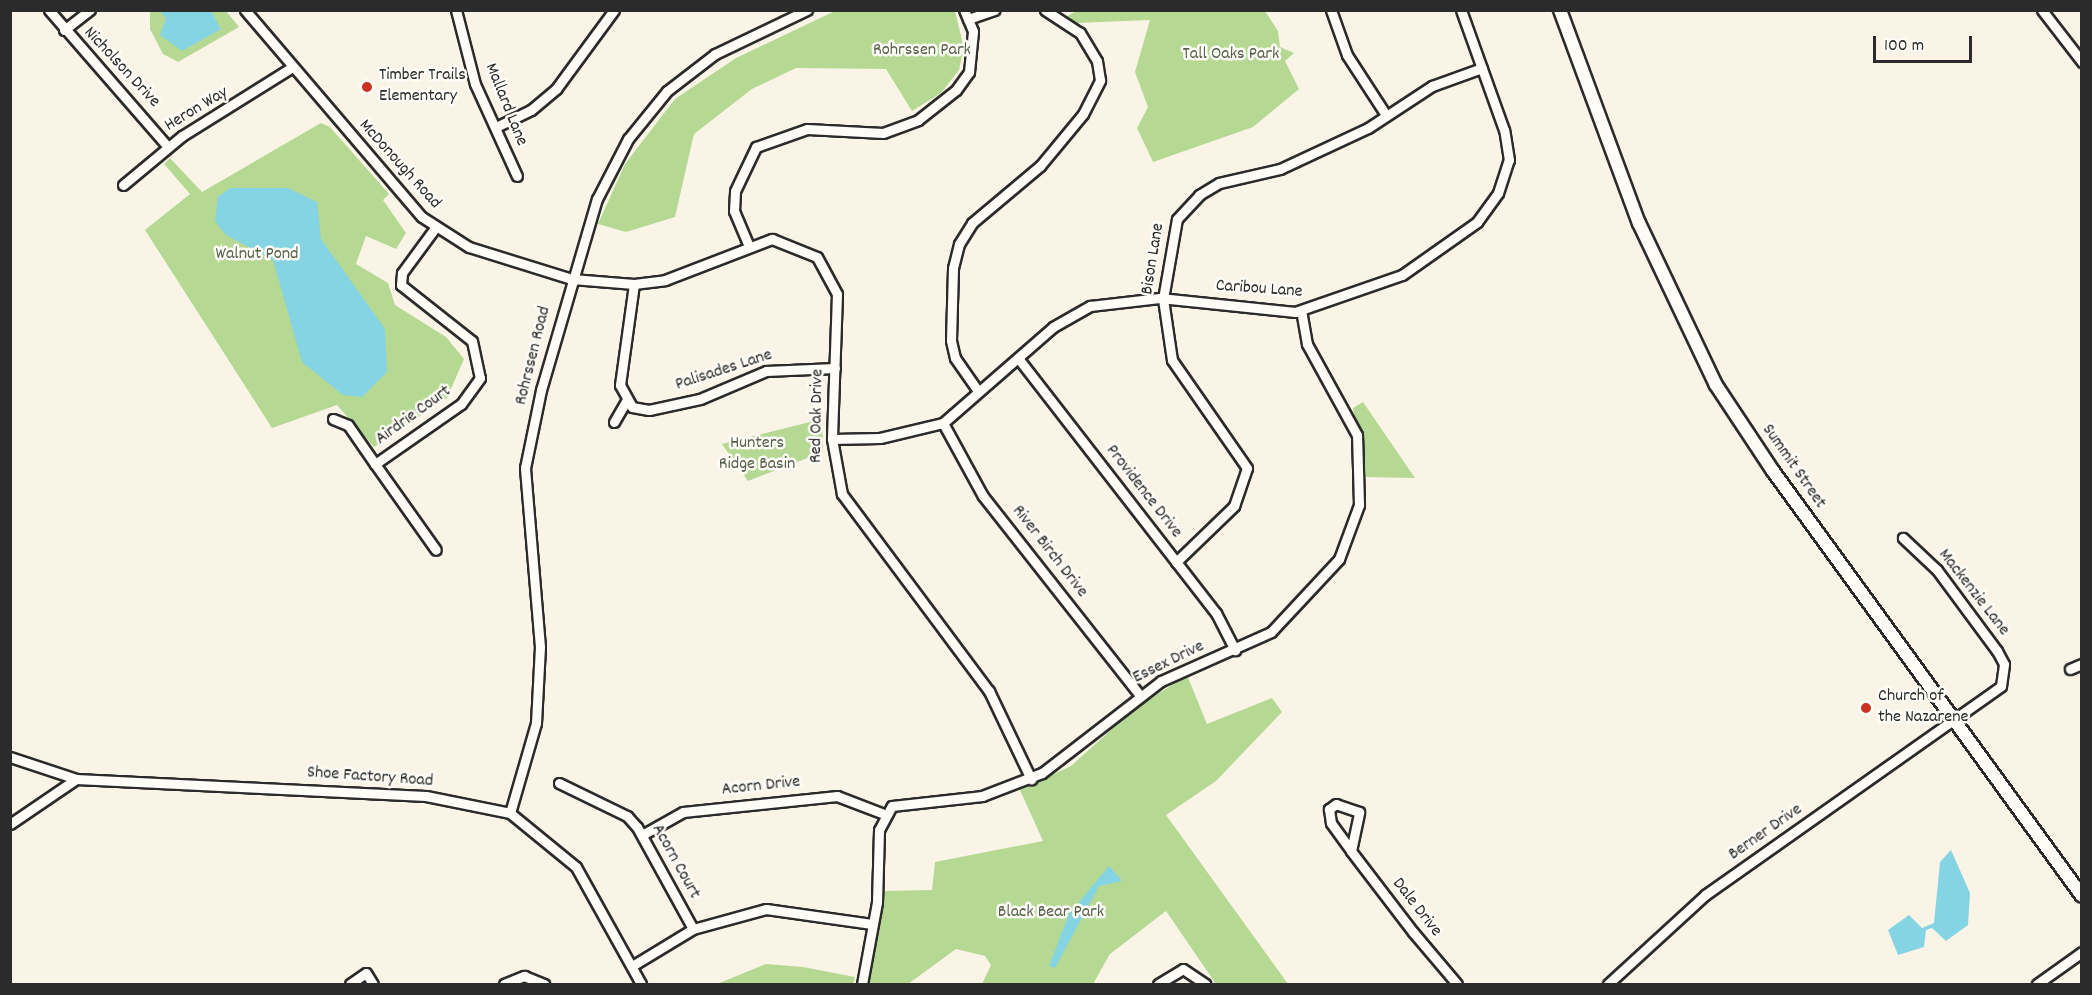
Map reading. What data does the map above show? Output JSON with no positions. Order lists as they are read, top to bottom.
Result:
{
  "streets": {
    "main road": ["Summit Street"],
    "street": [
      "Nicholson Drive",
      "Mallard Lane",
      "Heron Way",
      "McDonough Road",
      "Bison Lane",
      "Caribou Lane",
      "Rohrssen Road",
      "Palisades Lane",
      "Airdrie Court",
      "Red Oak Drive",
      "Providence Drive",
      "River Birch Drive",
      "Mackenzie Lane",
      "Essex Drive",
      "Shoe Factory Road",
      "Acorn Drive",
      "Berner Drive",
      "Acorn Court",
      "Dale Drive"
    ]
  },
  "crossings": [
    ["Nicholson Drive", "Heron Way"],
    ["Heron Way", "McDonough Road"],
    ["McDonough Road", "Rohrssen Road"],
    ["McDonough Road", "Airdrie Court"],
    ["McDonough Road", "Red Oak Drive"],
    ["Bison Lane", "Caribou Lane"],
    ["Bison Lane", "Providence Drive"],
    ["Caribou Lane", "Red Oak Drive"],
    ["Caribou Lane", "Providence Drive"],
    ["Caribou Lane", "River Birch Drive"],
    ["Caribou Lane", "Essex Drive"],
    ["Rohrssen Road", "Red Oak Drive"],
    ["Rohrssen Road", "Shoe Factory Road"],
    ["Palisades Lane", "Red Oak Drive"],
    ["Red Oak Drive", "Essex Drive"],
    ["Summit Street", "Mackenzie Lane"],
    ["Summit Street", "Berner Drive"],
    ["Providence Drive", "Essex Drive"],
    ["River Birch Drive", "Essex Drive"],
    ["Mackenzie Lane", "Berner Drive"],
    ["Essex Drive", "Acorn Drive"],
    ["Acorn Drive", "Acorn Court"]
  ],
  "parks": [
    "Rohrssen Park",
    "Tall Oaks Park",
    "Walnut Pond",
    "Hunters Ridge Basin",
    "Black Bear Park"
  ],
  "places": ["Timber Trails Elementary", "Church of the Nazarene"],
  "scale_bar": "100 m"
}
